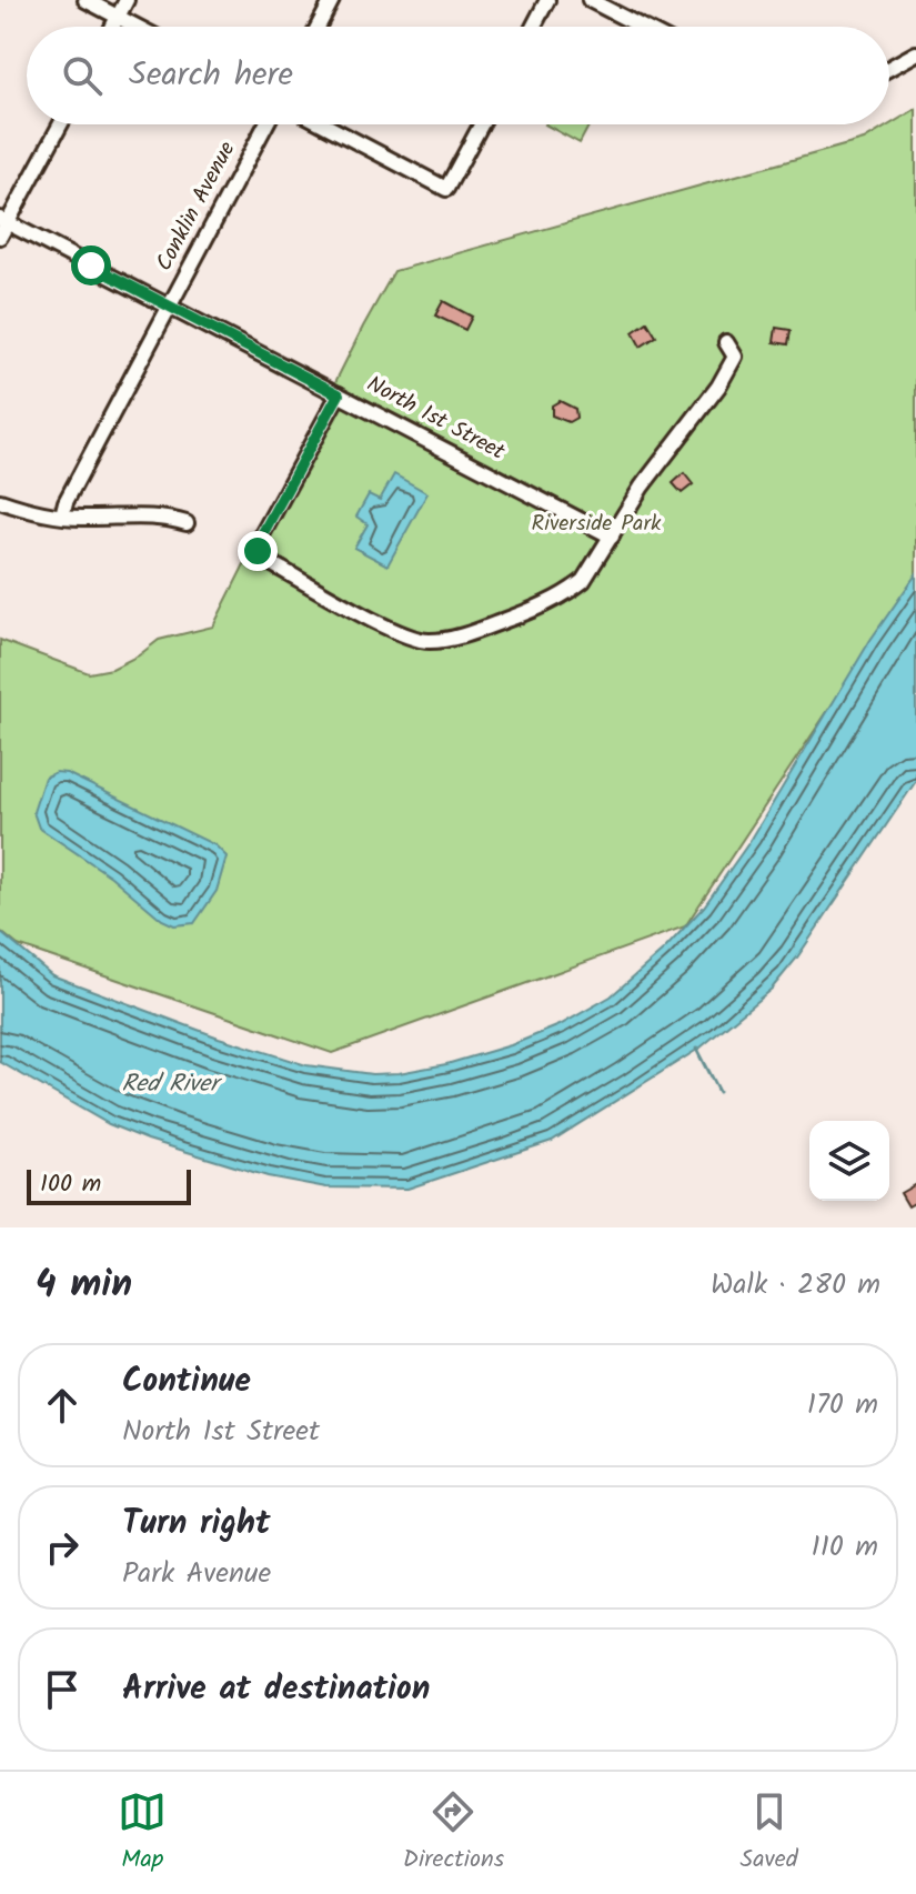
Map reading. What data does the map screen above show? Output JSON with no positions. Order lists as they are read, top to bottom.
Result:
{
  "streets": {
    "street": ["Conklin Avenue", "North 1st Street"]
  },
  "crossings": [
    ["Conklin Avenue", "North 1st Street"]
  ],
  "water": ["Red River"],
  "parks": ["Riverside Park"],
  "scale_bar": "100 m",
  "page": {
    "search": "Search here",
    "scale": "100 m",
    "heading": ["4 min", "Walk · 280 m"],
    "list": [
      ["Continue", "North 1st Street", "170 m"],
      ["Turn right", "Park Avenue", "110 m"],
      "Arrive at destination"
    ],
    "nav": ["Map", "Directions", "Saved"]
  }
}
